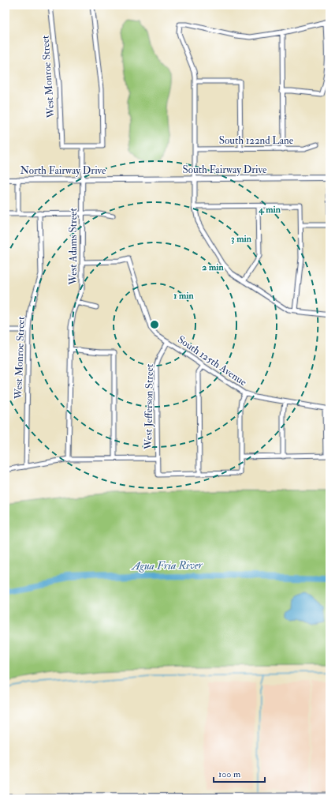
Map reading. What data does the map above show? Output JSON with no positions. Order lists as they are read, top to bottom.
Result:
{
  "streets": {
    "street": [
      "West Monroe Street",
      "South 122nd Lane",
      "South Fairway Drive",
      "North Fairway Drive",
      "West Adams Street",
      "South 125th Avenue",
      "West Jefferson Street"
    ]
  },
  "crossings": [
    ["West Monroe Street", "West Adams Street"],
    ["South Fairway Drive", "North Fairway Drive"],
    ["North Fairway Drive", "West Adams Street"],
    ["West Adams Street", "South 125th Avenue"],
    ["South 125th Avenue", "West Jefferson Street"]
  ],
  "water": ["Agua Fria River"],
  "scale_bar": "100 m",
  "rings": [
    "4 min",
    "3 min",
    "2 min",
    "1 min"
  ]
}
